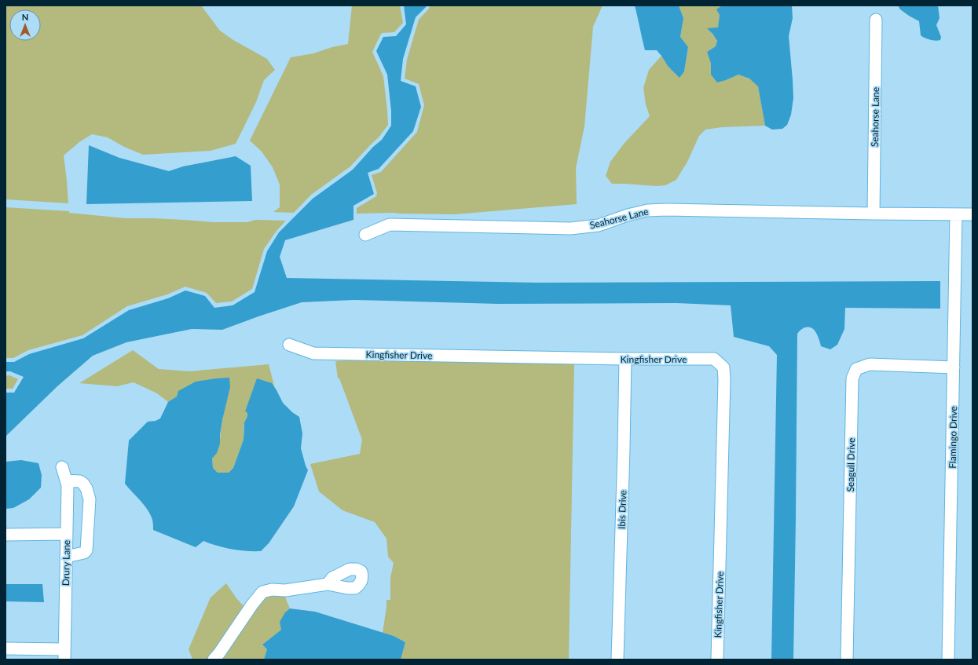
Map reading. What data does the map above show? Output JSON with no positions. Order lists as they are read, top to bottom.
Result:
{
  "streets": {
    "street": [
      "Seahorse Lane",
      "Kingfisher Drive",
      "Flamingo Drive",
      "Seagull Drive",
      "Ibis Drive",
      "Drury Lane"
    ]
  },
  "crossings": [
    ["Seahorse Lane", "Flamingo Drive"],
    ["Kingfisher Drive", "Ibis Drive"],
    ["Flamingo Drive", "Seagull Drive"]
  ],
  "north": "top"
}
